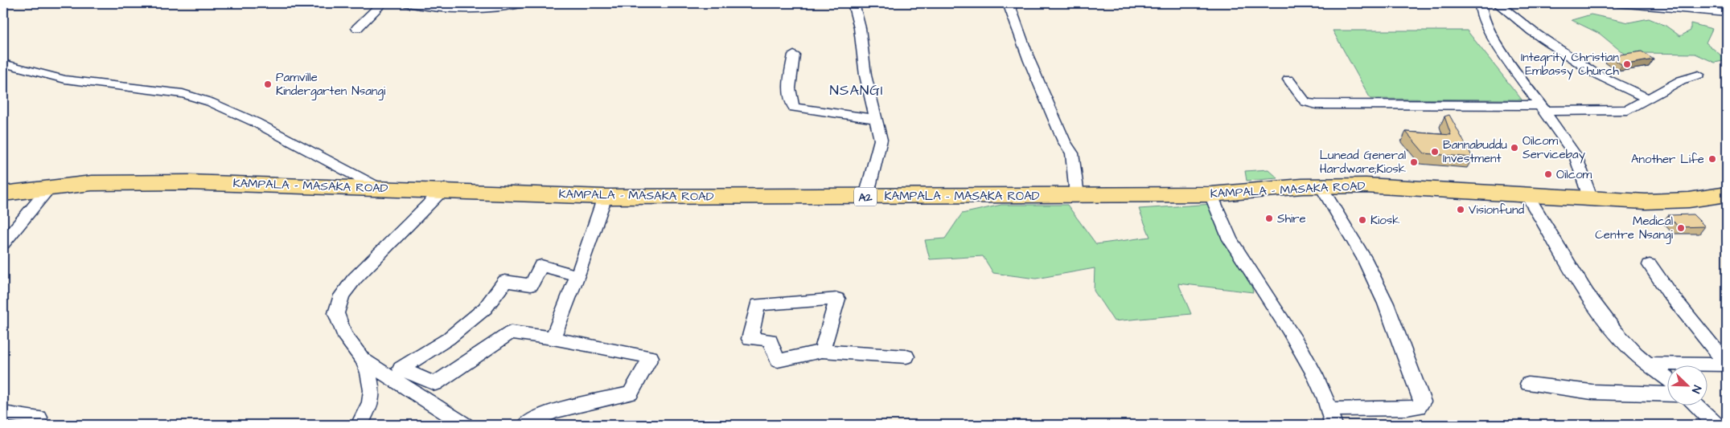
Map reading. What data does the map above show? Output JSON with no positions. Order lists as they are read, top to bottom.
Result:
{
  "streets": {
    "main road": ["KAMPALA - MASAKA ROAD", "A2"]
  },
  "districts": ["NSANGI"],
  "places": [
    "Integrity Christian Embassy Church",
    "Pamville Kindergarten Nsangi",
    "Oilcom Servicebay",
    "Bannabuddu Investment",
    "Another Life",
    "Lunead General Hardware;Kiosk",
    "Oilcom",
    "Visionfund",
    "Shire",
    "Kiosk",
    "Medical Centre Nsangi"
  ],
  "north": "bottom right"
}
